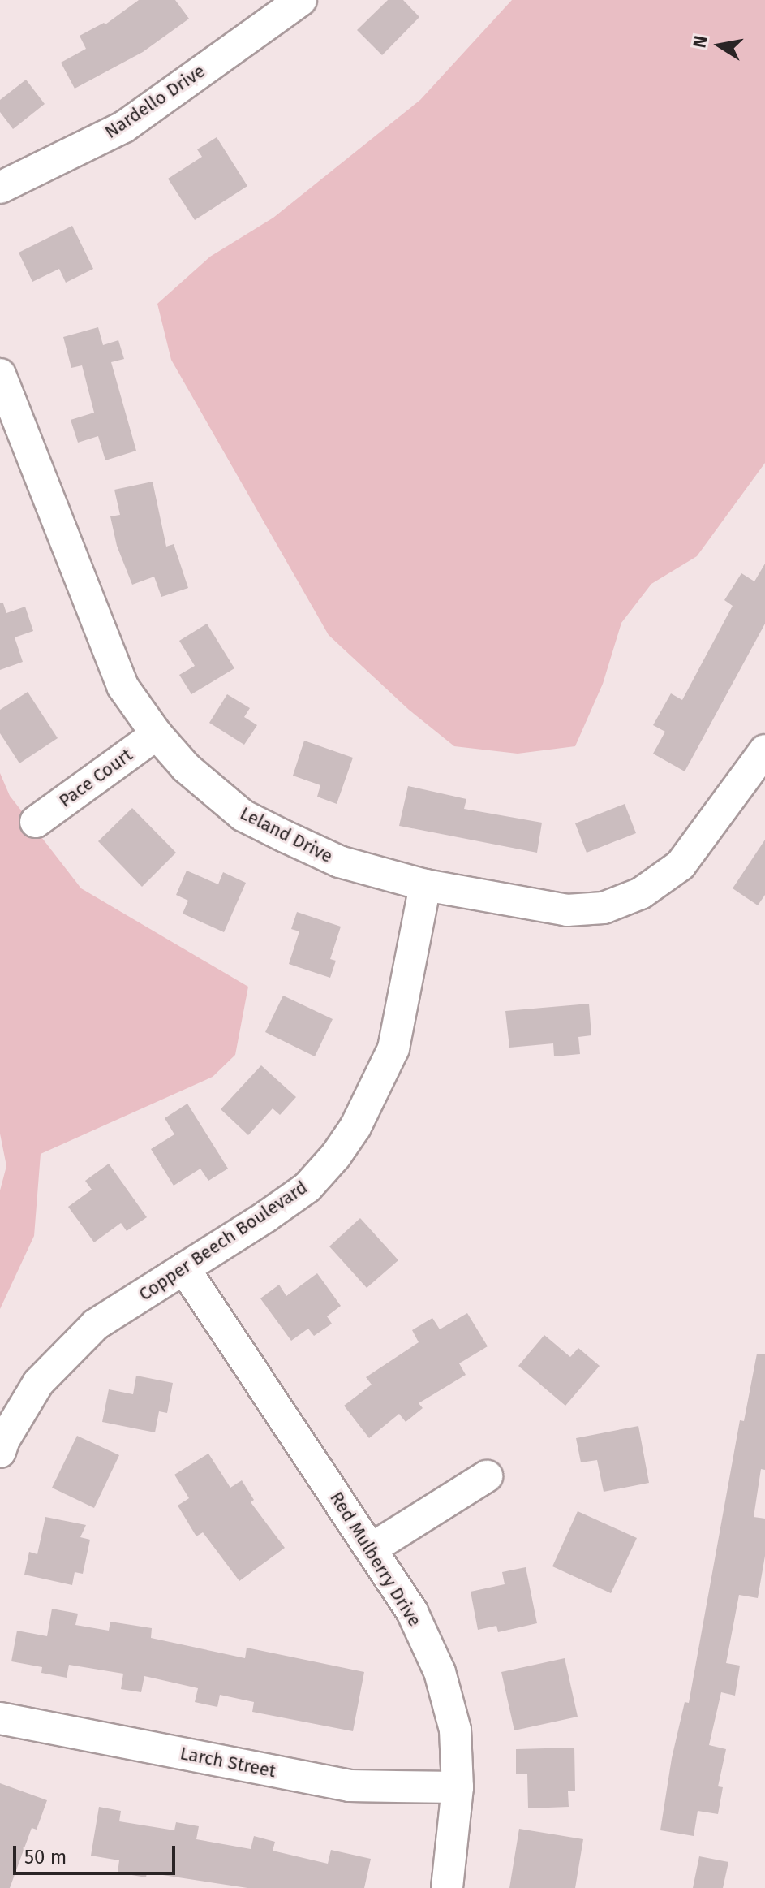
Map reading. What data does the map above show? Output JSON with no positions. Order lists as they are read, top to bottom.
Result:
{
  "streets": {
    "street": [
      "Nardello Drive",
      "Pace Court",
      "Leland Drive",
      "Copper Beech Boulevard",
      "Red Mulberry Drive",
      "Larch Street"
    ]
  },
  "crossings": [
    ["Pace Court", "Leland Drive"],
    ["Leland Drive", "Copper Beech Boulevard"],
    ["Copper Beech Boulevard", "Red Mulberry Drive"],
    ["Red Mulberry Drive", "Larch Street"]
  ],
  "scale_bar": "50 m",
  "north": "left"
}
